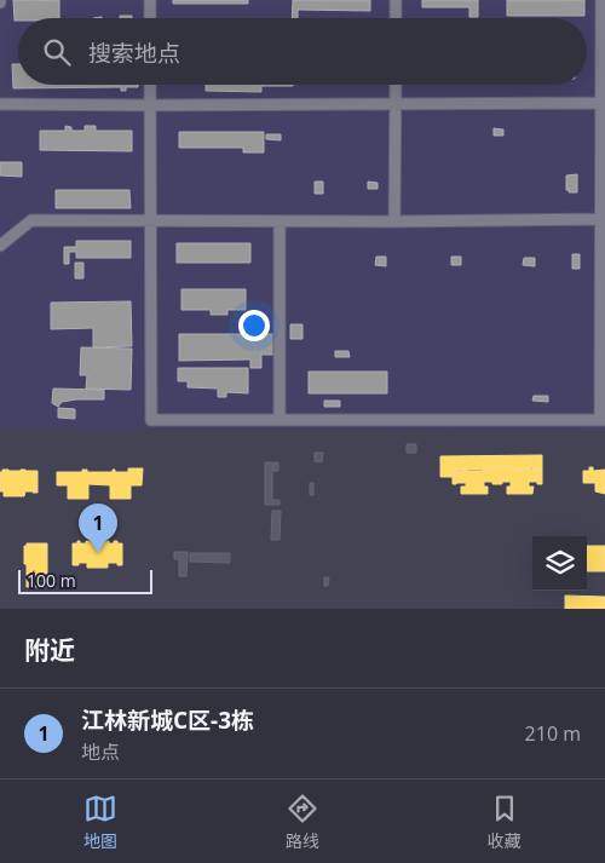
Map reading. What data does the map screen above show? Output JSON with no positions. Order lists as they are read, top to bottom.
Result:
{
  "scale_bar": "100 m",
  "page": {
    "search": "搜索地点",
    "pins": "1",
    "scale": "100 m",
    "heading": "附近",
    "list": [
      {
        "mark": "1",
        "name": "江林新城C区-3栋",
        "note": "地点",
        "value": "210 m"
      }
    ],
    "nav": ["地图", "路线", "收藏"]
  }
}
